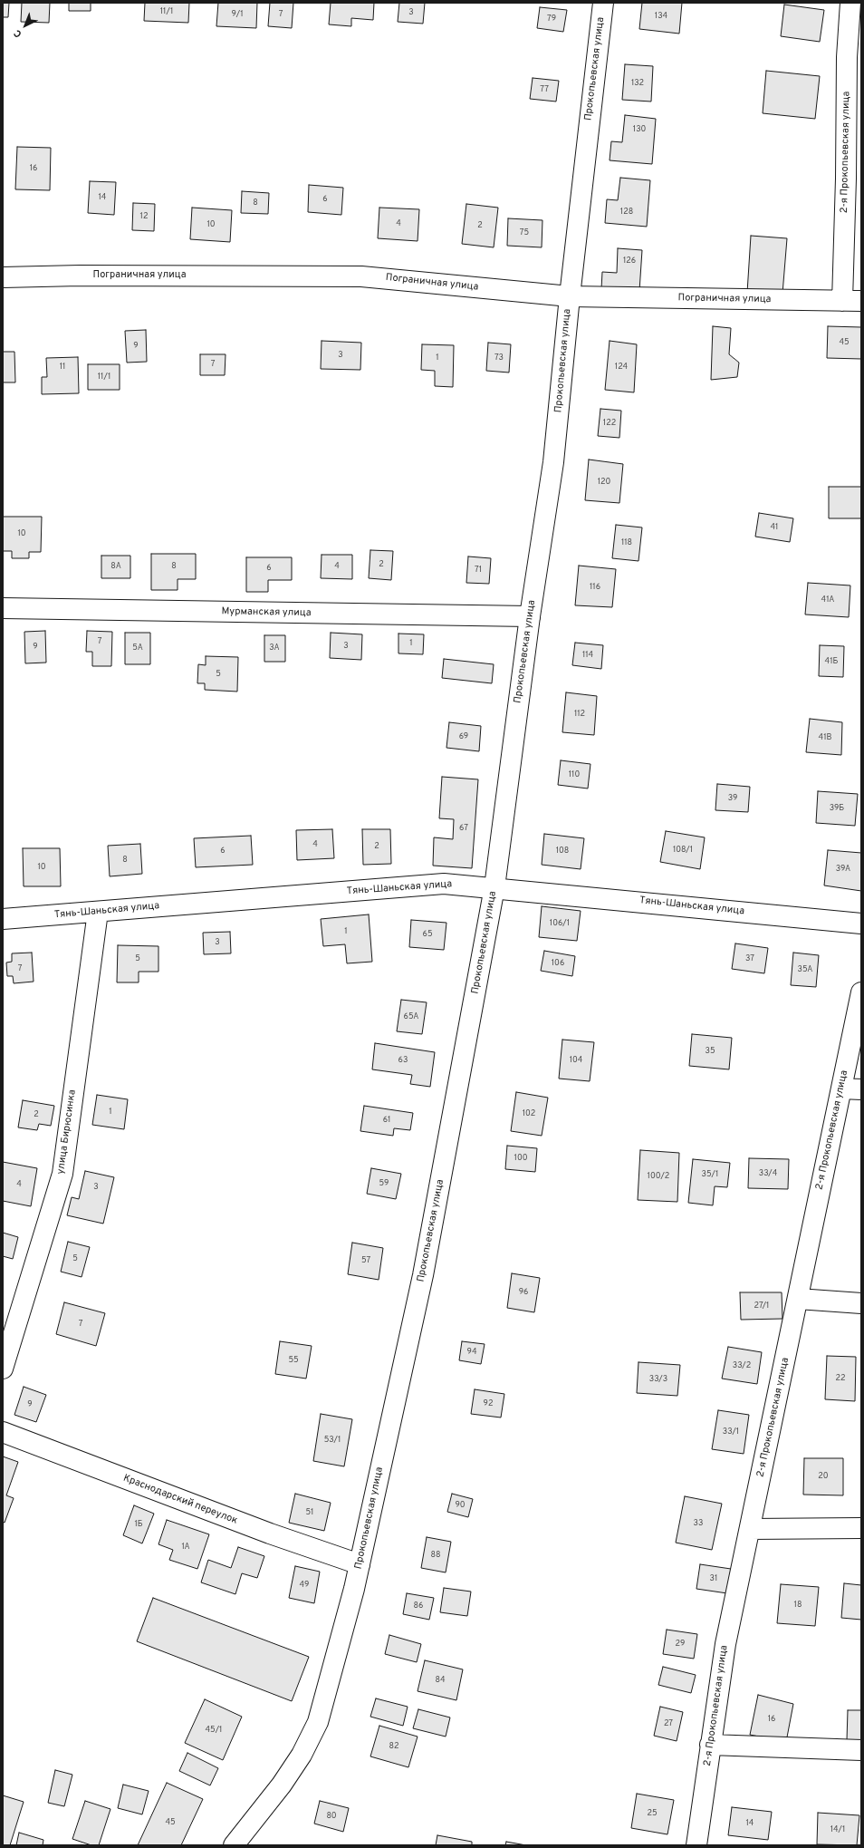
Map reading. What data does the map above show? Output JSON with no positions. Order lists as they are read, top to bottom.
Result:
{
  "streets": {
    "street": [
      "Прокопьевская улица",
      "2-я Прокопьевская улица",
      "Пограничная улица",
      "Мурманская улица",
      "Тянь-Шаньская улица",
      "улица Бирюсинка",
      "Краснодарский переулок"
    ]
  },
  "crossings": [
    ["Прокопьевская улица", "Пограничная улица"],
    ["Прокопьевская улица", "Мурманская улица"],
    ["Прокопьевская улица", "Тянь-Шаньская улица"],
    ["Прокопьевская улица", "Краснодарский переулок"],
    ["2-я Прокопьевская улица", "Пограничная улица"],
    ["Тянь-Шаньская улица", "улица Бирюсинка"]
  ],
  "house_numbers": [
    "11/1",
    "3",
    "9/1",
    "7",
    "134",
    "79",
    "132",
    "77",
    "130",
    "16",
    "14",
    "6",
    "8",
    "128",
    "12",
    "4",
    "10",
    "2",
    "75",
    "126",
    "45",
    "9",
    "3",
    "1",
    "73",
    "7",
    "11",
    "124",
    "11/1",
    "122",
    "120",
    "41",
    "10",
    "118",
    "2",
    "8А",
    "8",
    "4",
    "6",
    "71",
    "116",
    "41А",
    "7",
    "1",
    "3",
    "9",
    "5А",
    "3А",
    "114",
    "41Б",
    "5",
    "112",
    "69",
    "41В",
    "110",
    "39",
    "39Б",
    "67",
    "4",
    "2",
    "108/1",
    "6",
    "108",
    "8",
    "10",
    "39А",
    "106/1",
    "1",
    "65",
    "3",
    "5",
    "37",
    "106",
    "7",
    "35А",
    "65А",
    "35",
    "63",
    "104",
    "1",
    "102",
    "2",
    "61",
    "100",
    "33/4",
    "35/1",
    "100/2",
    "59",
    "4",
    "3",
    "5",
    "57",
    "96",
    "27/1",
    "7",
    "94",
    "55",
    "33/2",
    "22",
    "33/3",
    "92",
    "9",
    "33/1",
    "53/1",
    "20",
    "90",
    "51",
    "33",
    "1Б",
    "1А",
    "88",
    "31",
    "49",
    "18",
    "86",
    "29",
    "84",
    "16",
    "27",
    "45/1",
    "82",
    "25",
    "80",
    "45",
    "14",
    "14/1"
  ],
  "north": "bottom left"
}
